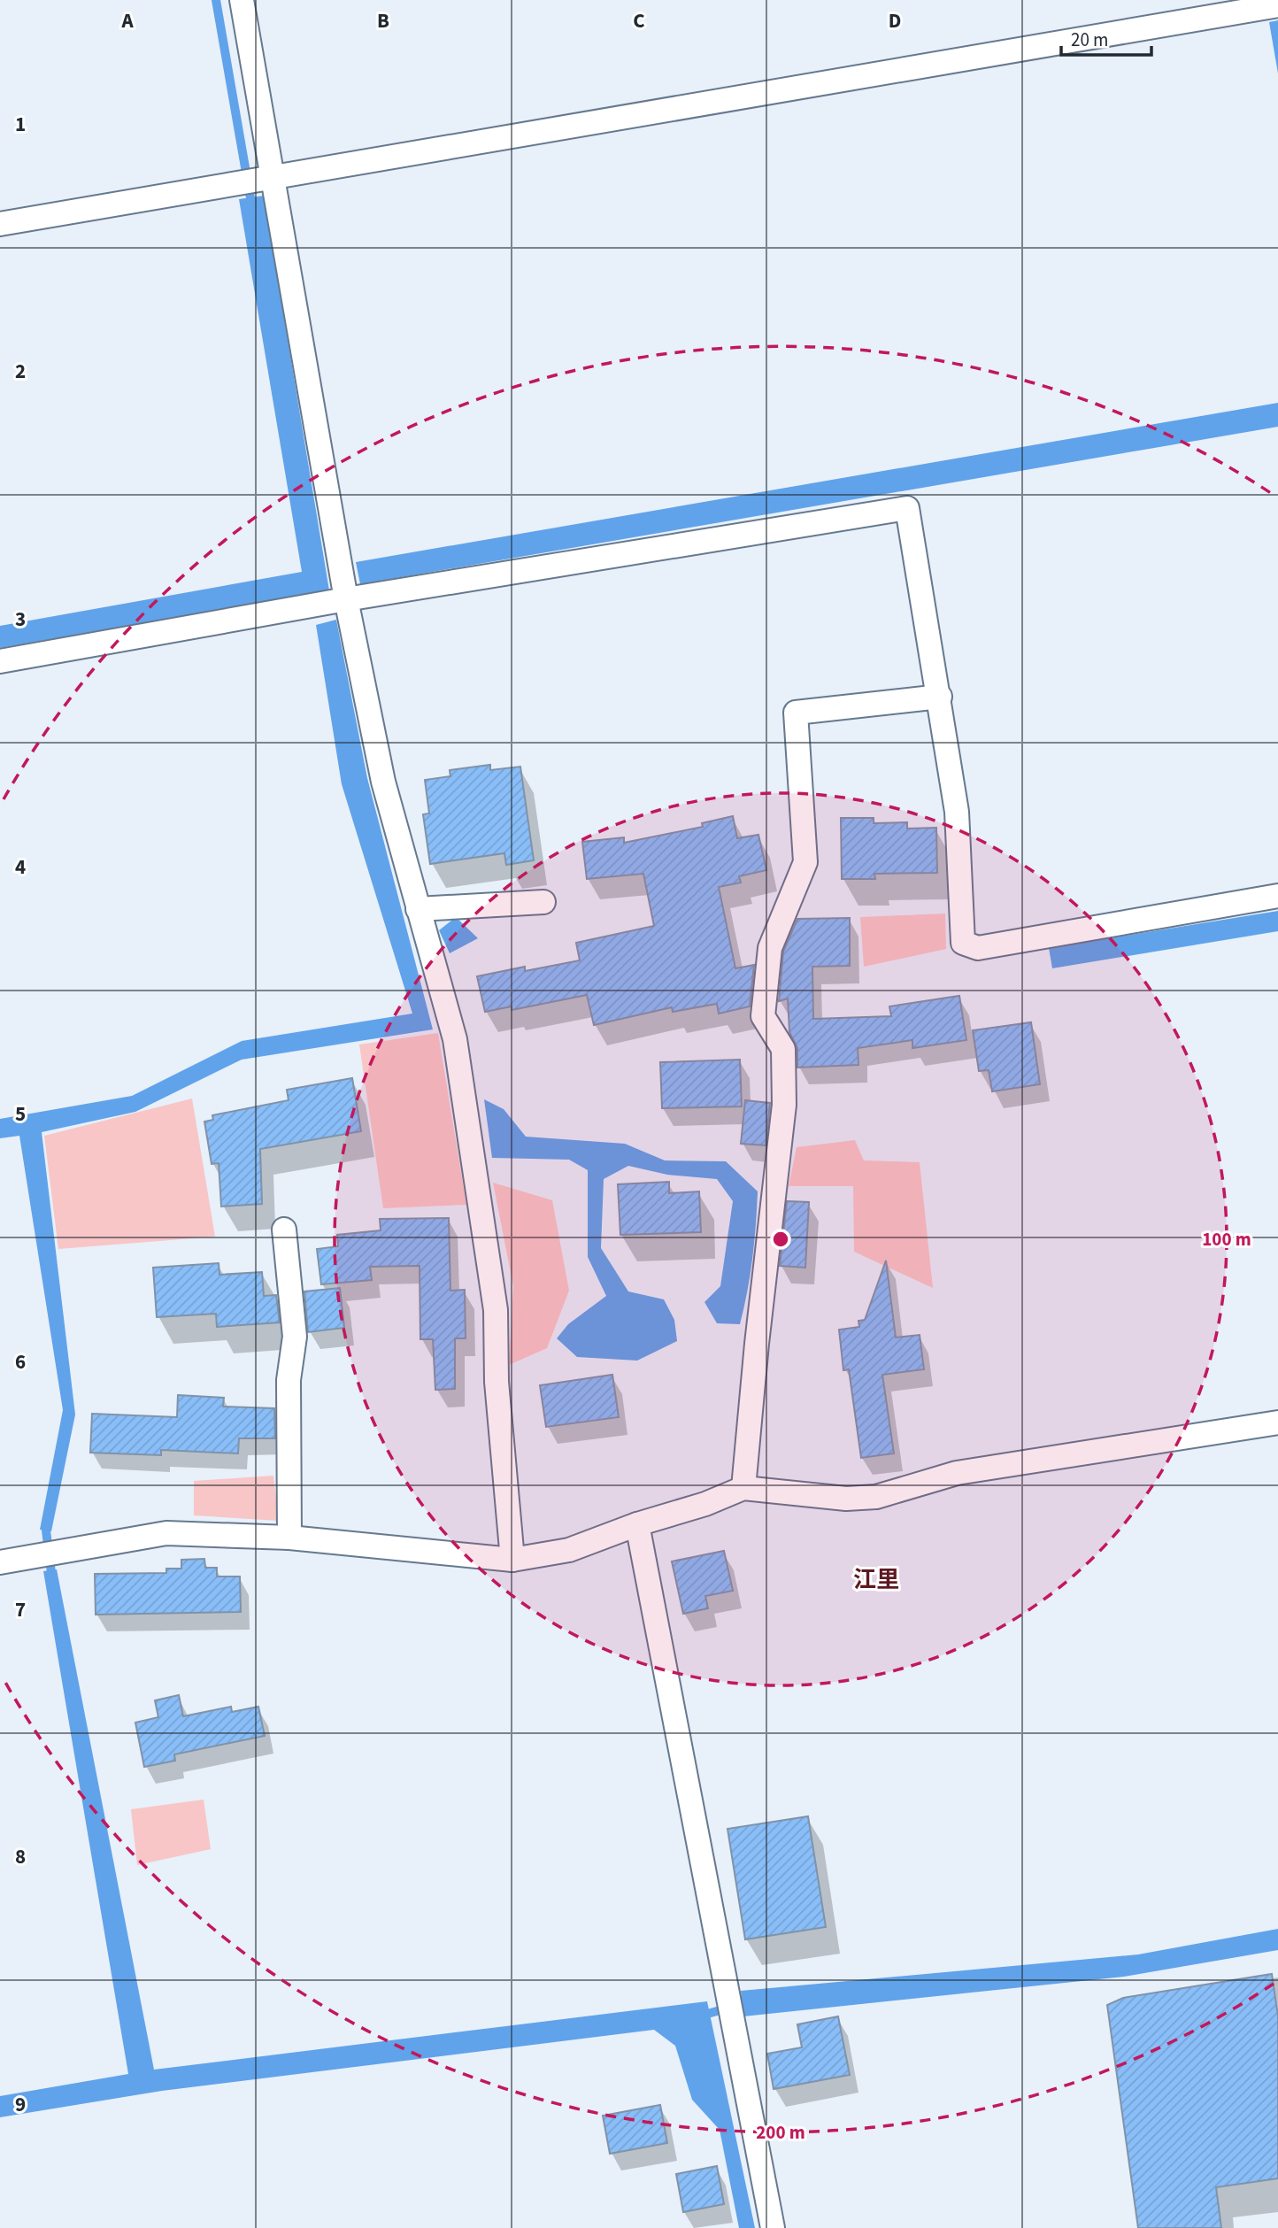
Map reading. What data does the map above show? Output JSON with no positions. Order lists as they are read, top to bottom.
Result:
{
  "districts": ["江里"],
  "scale_bar": "20 m",
  "grid": {
    "columns": [
      "A",
      "B",
      "C",
      "D"
    ],
    "rows": [
      "1",
      "2",
      "3",
      "4",
      "5",
      "6",
      "7",
      "8",
      "9"
    ]
  },
  "rings": ["100 m", "200 m"]
}
